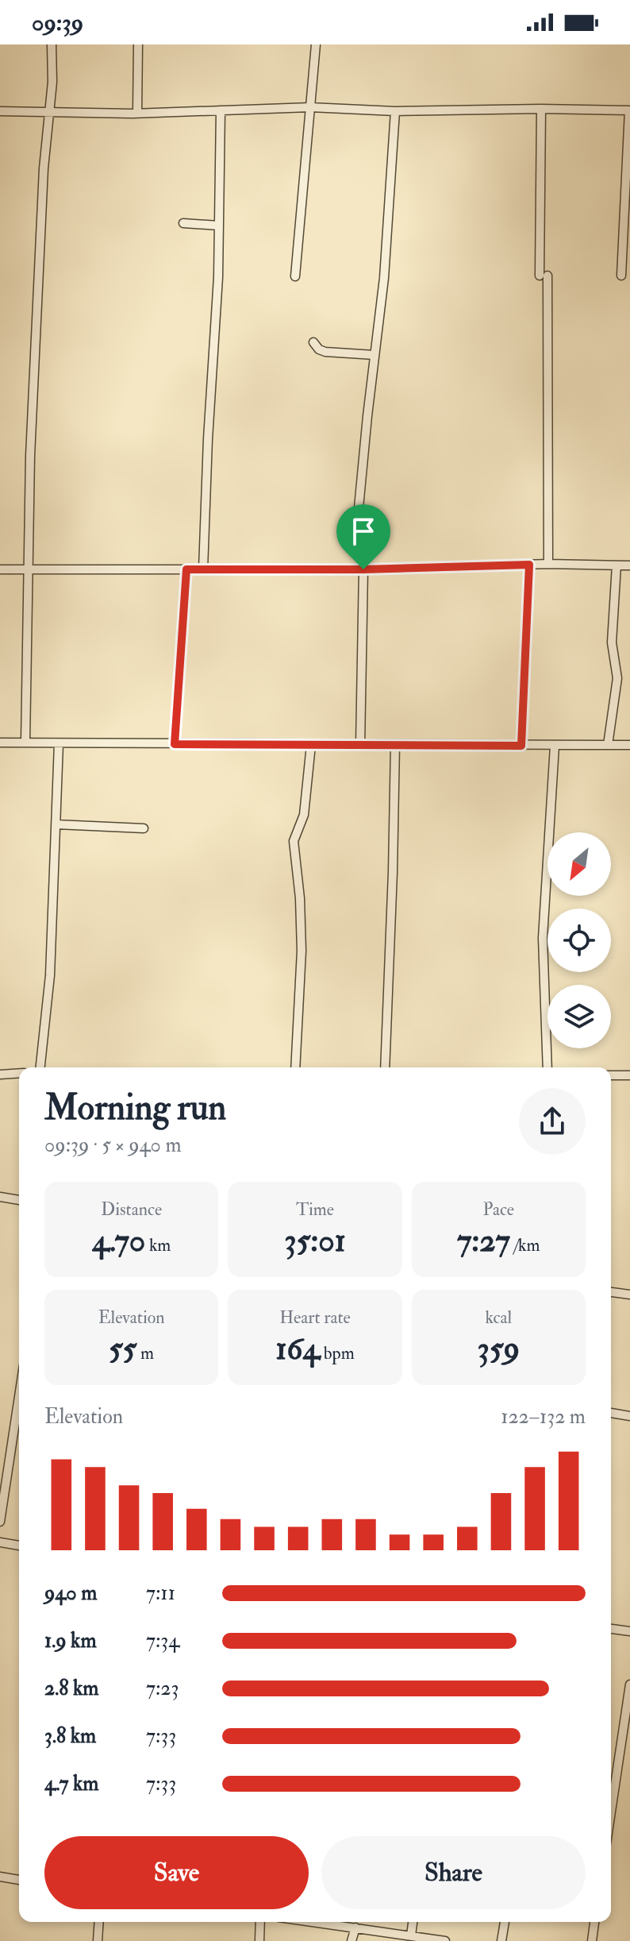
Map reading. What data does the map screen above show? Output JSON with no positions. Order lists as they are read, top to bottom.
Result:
{
  "north": "bottom left",
  "page": {
    "status": "09:39",
    "heading": ["Morning run", "09:39 · 5 × 940 m"],
    "stats": [
      ["Distance", "4.70 km"],
      ["Time", "35:01"],
      ["Pace", "7:27 /km"],
      ["Elevation", "55 m"],
      ["Heart rate", "164 bpm"],
      ["kcal", "359"]
    ],
    "chart": ["Elevation", "122–132 m"],
    "list": [
      {
        "name": "940 m",
        "note": "7:11"
      },
      {
        "name": "1.9 km",
        "note": "7:34"
      },
      {
        "name": "2.8 km",
        "note": "7:23"
      },
      {
        "name": "3.8 km",
        "note": "7:33"
      },
      {
        "name": "4.7 km",
        "note": "7:33"
      }
    ],
    "buttons": ["Save", "Share"]
  }
}
